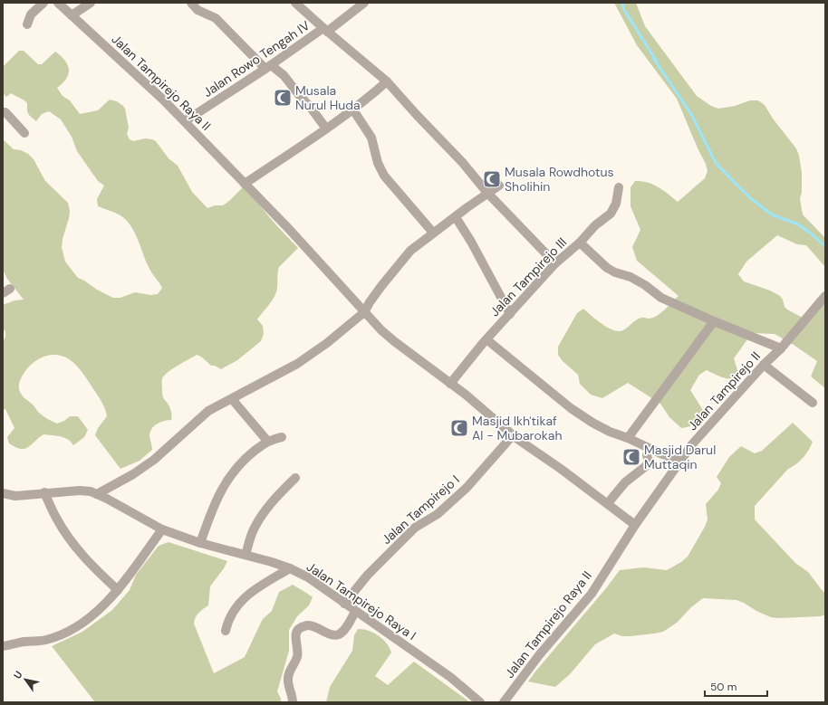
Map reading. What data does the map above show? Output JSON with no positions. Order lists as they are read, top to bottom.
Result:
{
  "streets": {
    "street": [
      "Jalan Rowo Tengah IV",
      "Jalan Tampirejo Raya II",
      "Jalan Tampirejo III",
      "Jalan Tampirejo II",
      "Jalan Tampirejo I",
      "Jalan Tampirejo Raya I"
    ]
  },
  "crossings": [
    ["Jalan Rowo Tengah IV", "Jalan Tampirejo Raya II"],
    ["Jalan Tampirejo Raya II", "Jalan Tampirejo III"],
    ["Jalan Tampirejo Raya II", "Jalan Tampirejo II"],
    ["Jalan Tampirejo Raya II", "Jalan Tampirejo I"],
    ["Jalan Tampirejo I", "Jalan Tampirejo Raya I"]
  ],
  "places": {
    "mosque": [
      "Musala Nurul Huda",
      "Musala Rowdhotus Sholihin",
      "Masjid Ikh'tikaf Al - Mubarokah",
      "Masjid Darul Muttaqin"
    ]
  },
  "scale_bar": "50 m",
  "north": "top left"
}
